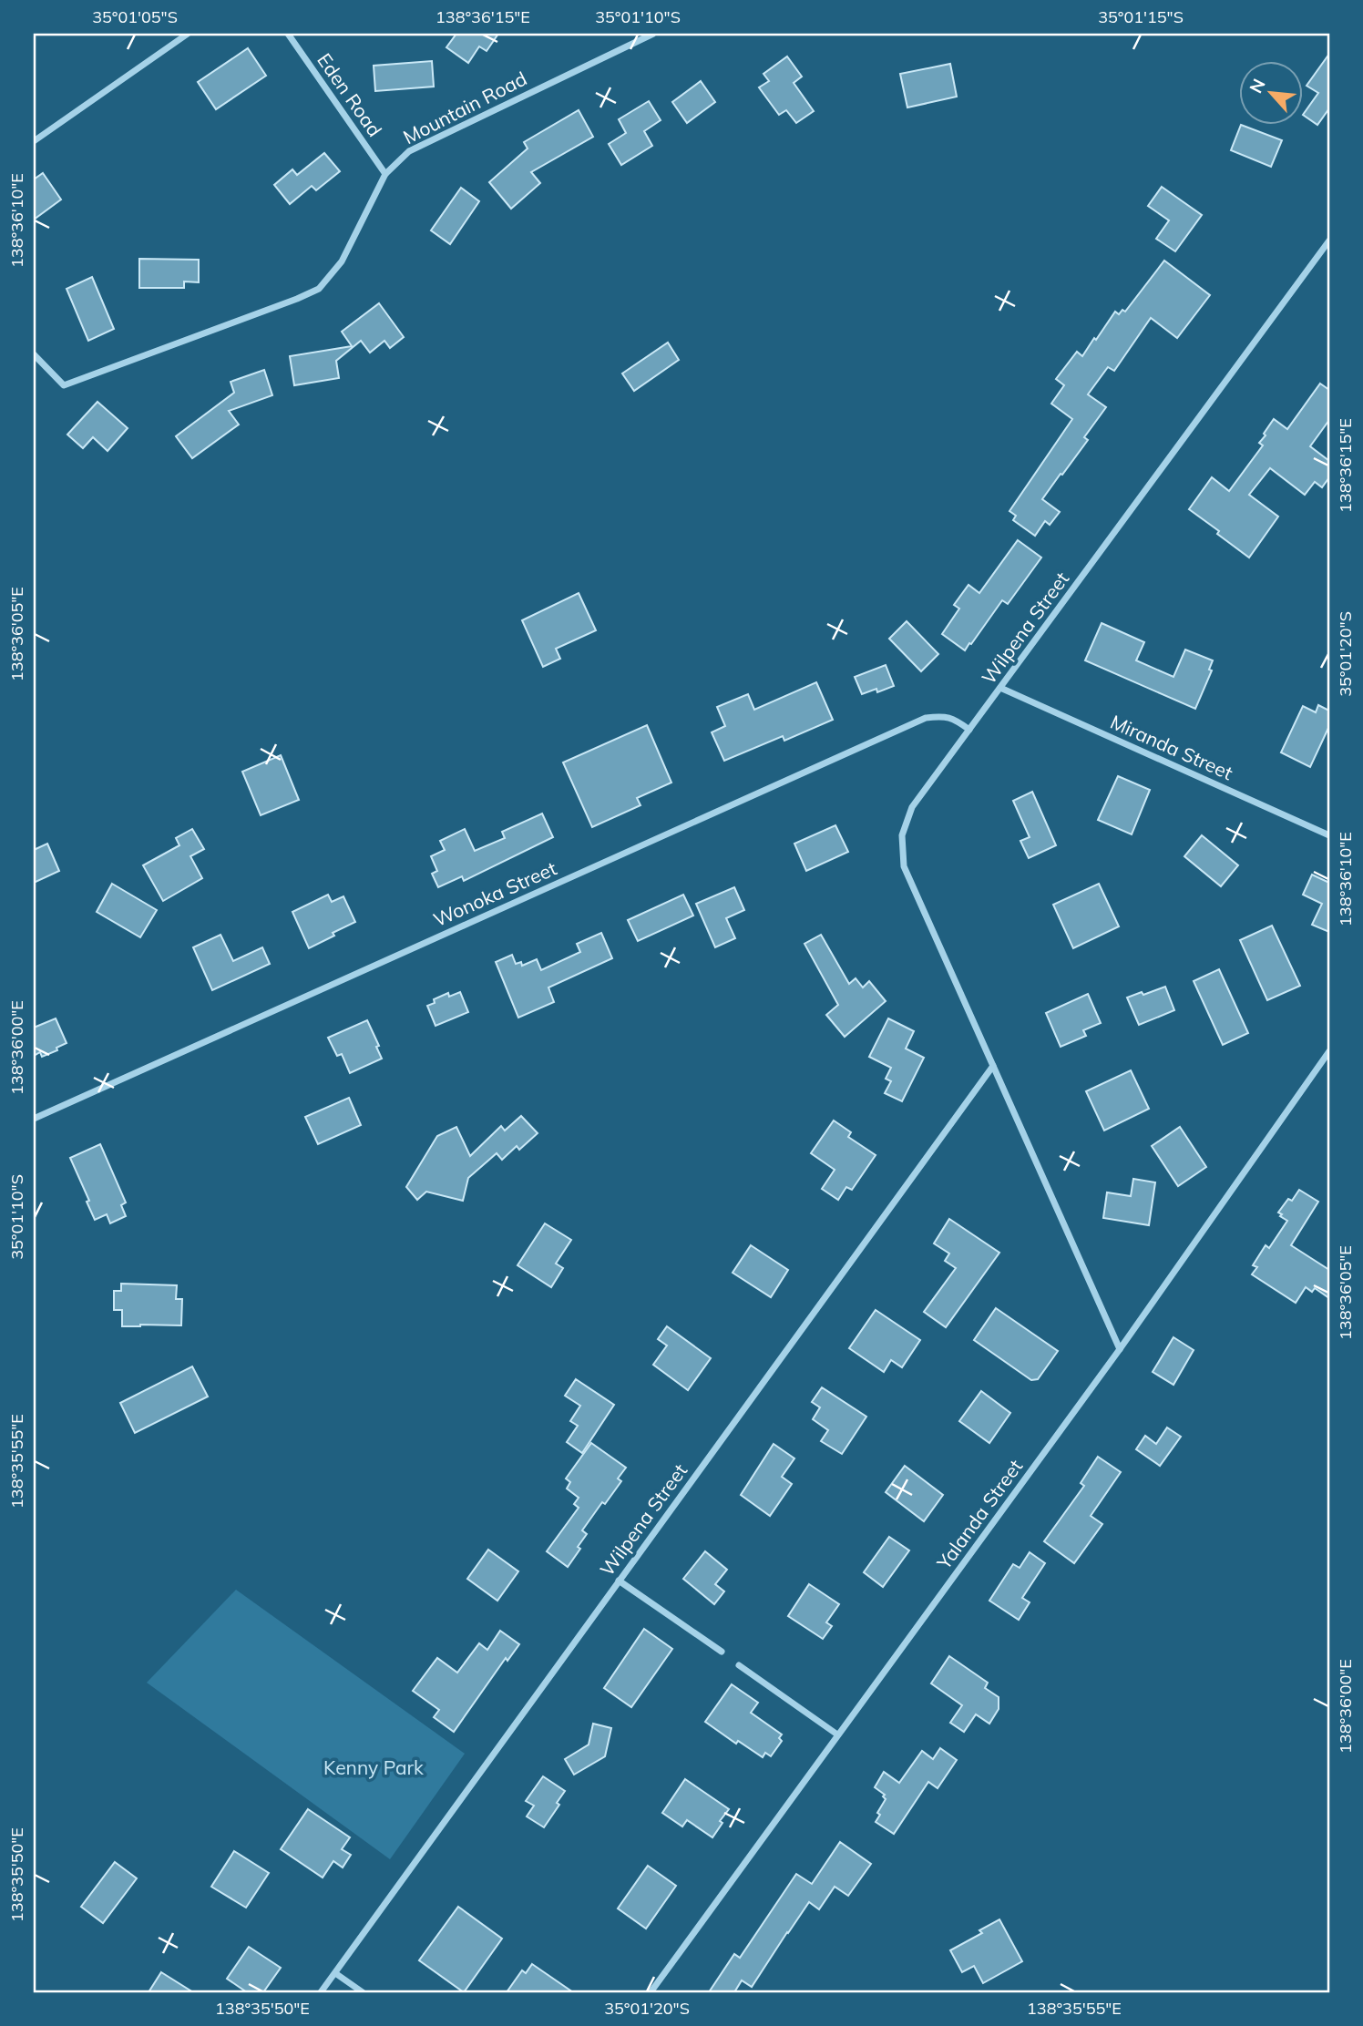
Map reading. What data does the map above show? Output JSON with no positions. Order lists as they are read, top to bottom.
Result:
{
  "streets": {
    "street": [
      "Eden Road",
      "Mountain Road",
      "Wilpena Street",
      "Miranda Street",
      "Wonoka Street",
      "Yalanda Street"
    ]
  },
  "crossings": [
    ["Eden Road", "Mountain Road"],
    ["Wilpena Street", "Miranda Street"],
    ["Wilpena Street", "Wonoka Street"],
    ["Wilpena Street", "Yalanda Street"]
  ],
  "parks": ["Kenny Park"],
  "north": "top left",
  "coordinates": [
    "35°01'05\"S",
    "138°36'15\"E",
    "35°01'10\"S",
    "35°01'15\"S",
    "138°36'10\"E",
    "138°36'05\"E",
    "35°01'20\"S",
    "138°36'00\"E",
    "138°35'55\"E",
    "138°35'50\"E"
  ]
}
